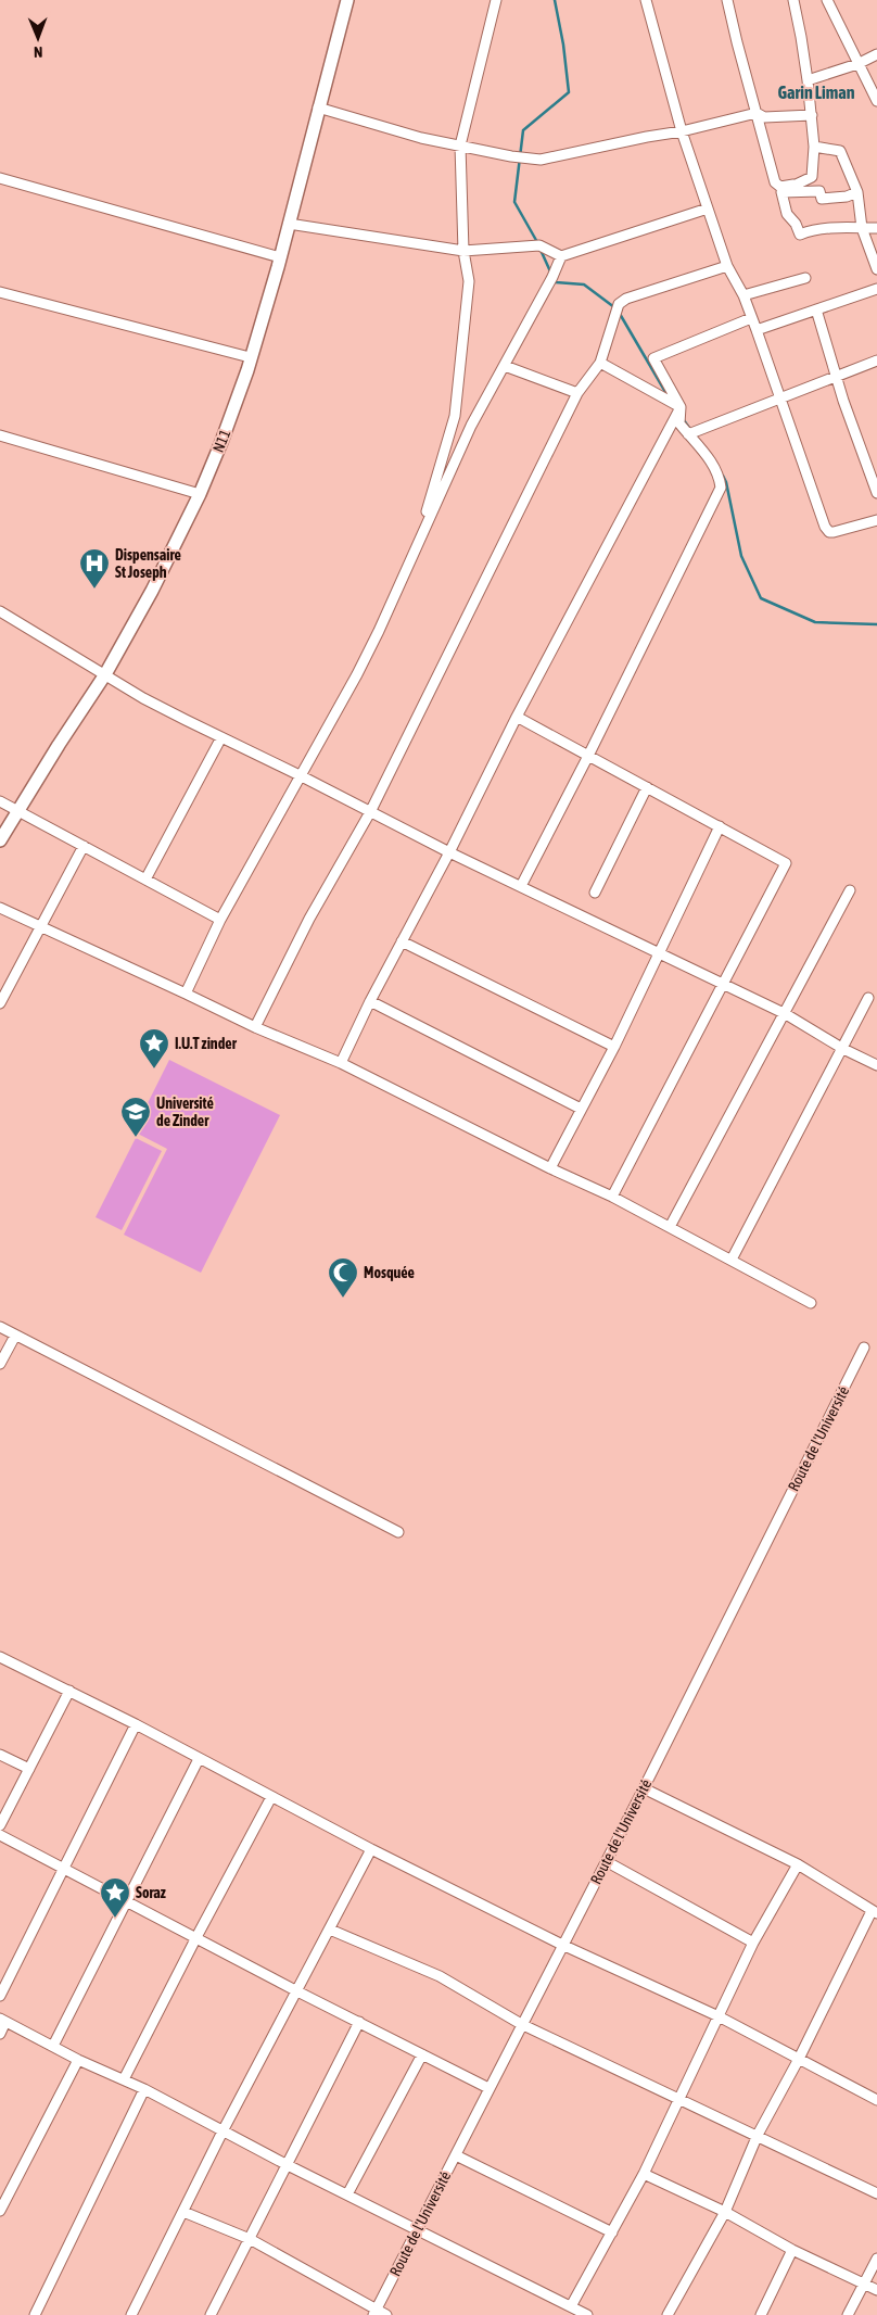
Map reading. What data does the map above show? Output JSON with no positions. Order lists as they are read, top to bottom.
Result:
{
  "streets": {
    "main road": ["N11"],
    "street": ["Route de l'Université"]
  },
  "districts": ["Garin Liman"],
  "places": {
    "hospital": ["Dispensaire St Joseph"],
    "place": ["I.U.T zinder", "Soraz"],
    "school or university": ["Université de Zinder"],
    "mosque": ["Mosquée"]
  },
  "north": "bottom"
}
